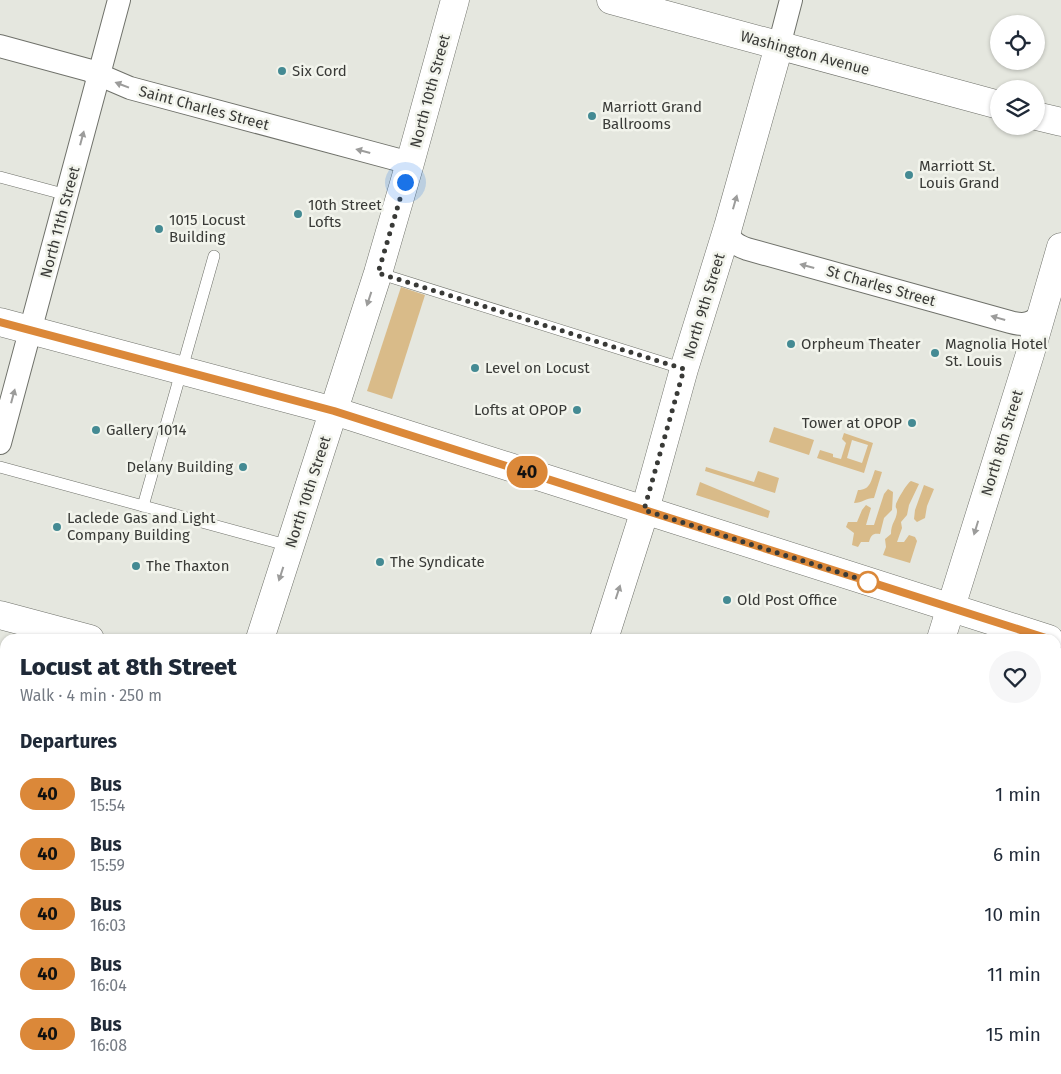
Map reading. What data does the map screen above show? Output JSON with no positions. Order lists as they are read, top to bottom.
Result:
{
  "streets": {
    "street": [
      "Washington Avenue",
      "North 10th Street",
      "Saint Charles Street",
      "North 11th Street",
      "St Charles Street",
      "North 9th Street",
      "North 8th Street"
    ]
  },
  "crossings": [
    ["Washington Avenue", "North 9th Street"],
    ["North 10th Street", "Saint Charles Street"],
    ["Saint Charles Street", "North 11th Street"],
    ["St Charles Street", "North 9th Street"],
    ["St Charles Street", "North 8th Street"]
  ],
  "one_way": [
    "North 10th Street",
    "Saint Charles Street",
    "North 11th Street",
    "St Charles Street",
    "North 9th Street",
    "North 8th Street"
  ],
  "places": [
    "Six Cord",
    "Marriott Grand Ballrooms",
    "Marriott St. Louis Grand",
    "10th Street Lofts",
    "1015 Locust Building",
    "Orpheum Theater",
    "Magnolia Hotel St. Louis",
    "Level on Locust",
    "Lofts at OPOP",
    "Tower at OPOP",
    "Gallery 1014",
    "Delany Building",
    "Laclede Gas and Light Company Building",
    "The Syndicate",
    "The Thaxton",
    "Old Post Office"
  ],
  "lines": ["bus line 40"],
  "page": {
    "on_map": "40",
    "heading": [
      ["Locust at 8th Street", "Walk · 4 min · 250 m"],
      "Departures"
    ],
    "list": [
      {
        "mark": "40",
        "name": "Bus",
        "note": "15:54",
        "value": "1 min"
      },
      {
        "mark": "40",
        "name": "Bus",
        "note": "15:59",
        "value": "6 min"
      },
      {
        "mark": "40",
        "name": "Bus",
        "note": "16:03",
        "value": "10 min"
      },
      {
        "mark": "40",
        "name": "Bus",
        "note": "16:04",
        "value": "11 min"
      },
      {
        "mark": "40",
        "name": "Bus",
        "note": "16:08",
        "value": "15 min"
      }
    ]
  }
}
